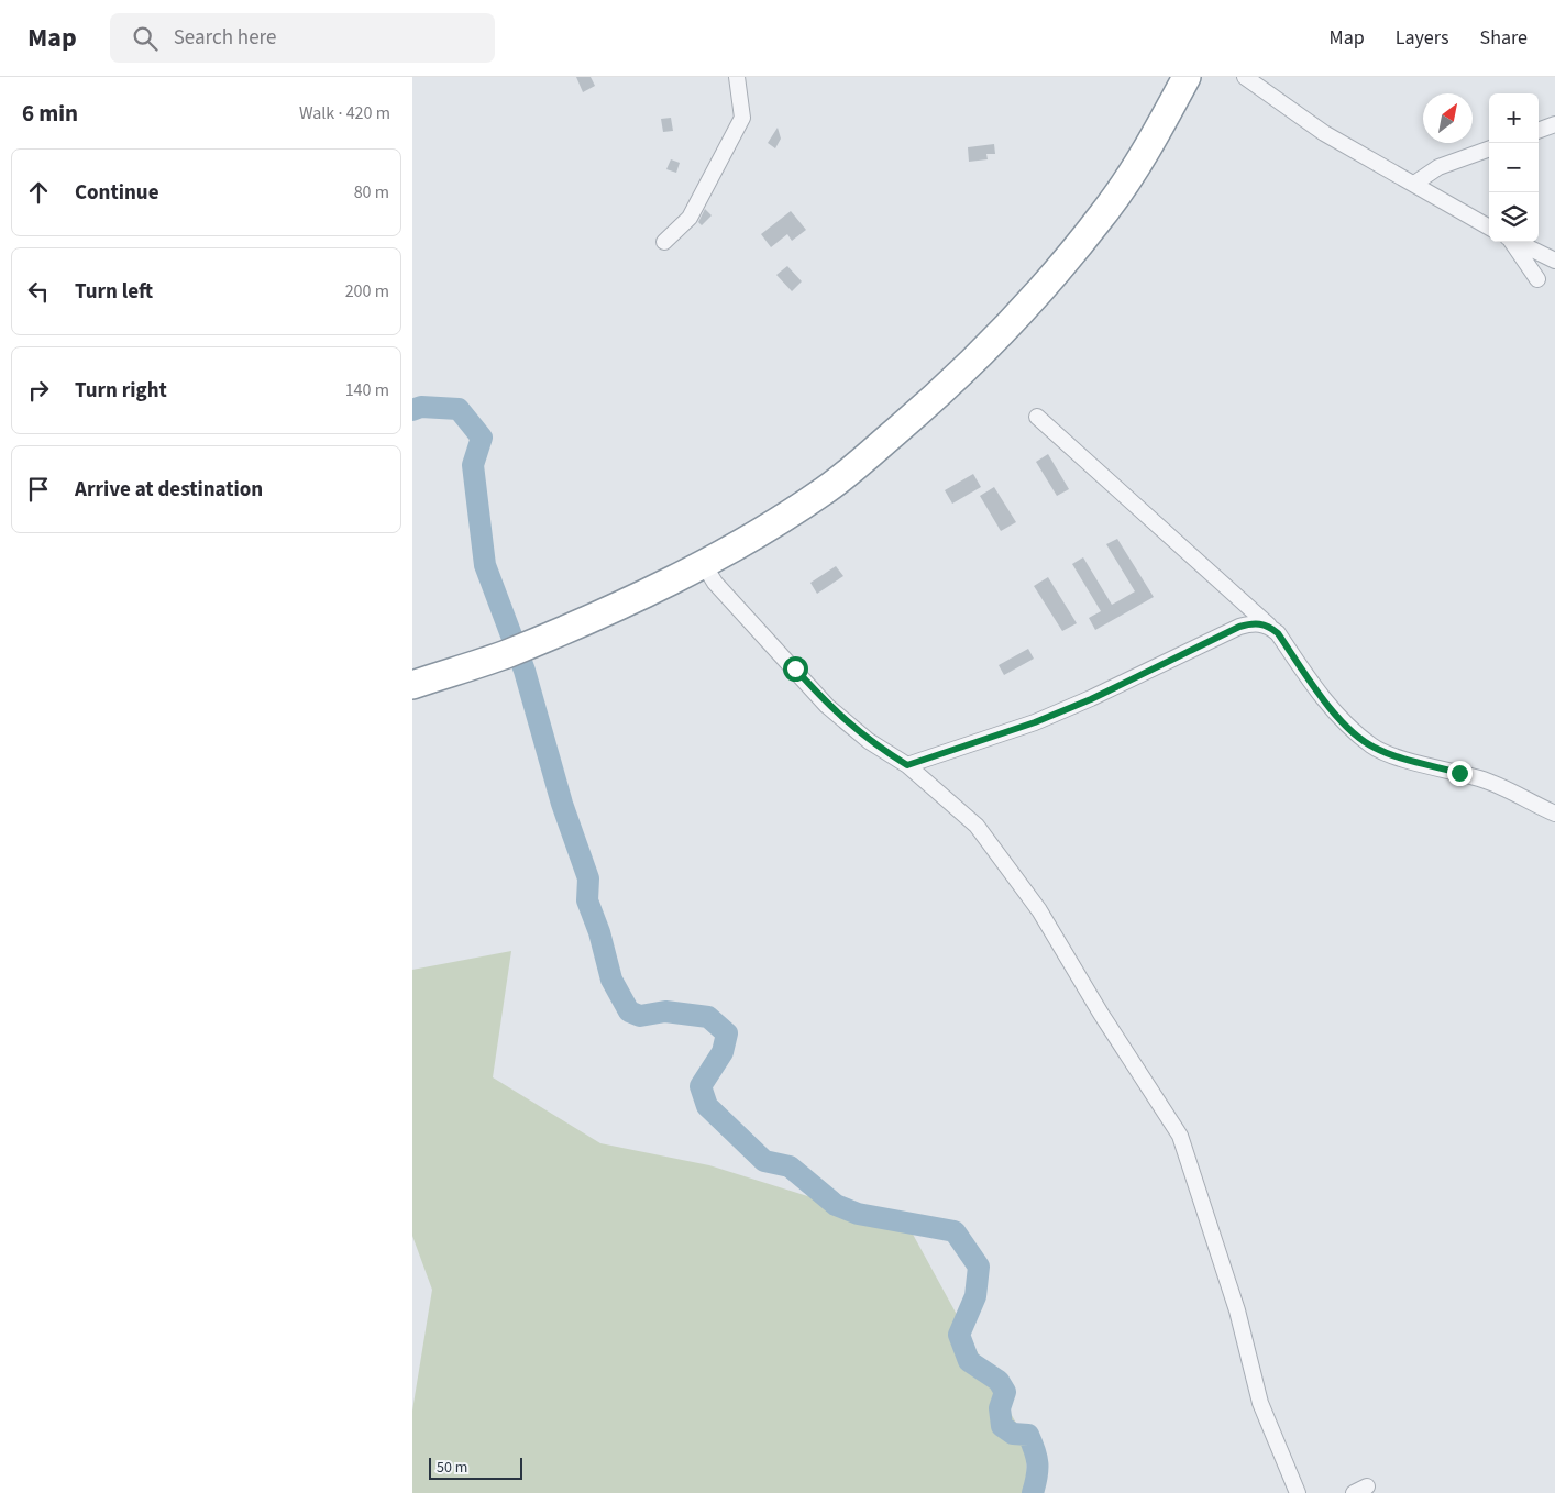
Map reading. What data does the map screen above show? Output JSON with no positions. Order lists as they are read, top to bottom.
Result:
{
  "scale_bar": "50 m",
  "north": "top right",
  "page": {
    "header": "Map",
    "search": "Search here",
    "nav": ["Map", "Layers", "Share"],
    "heading": ["6 min", "Walk · 420 m"],
    "map_buttons": ["+", "−"],
    "list": [
      ["Continue", "80 m"],
      ["Turn left", "200 m"],
      ["Turn right", "140 m"],
      "Arrive at destination"
    ],
    "scale": "50 m"
  }
}
